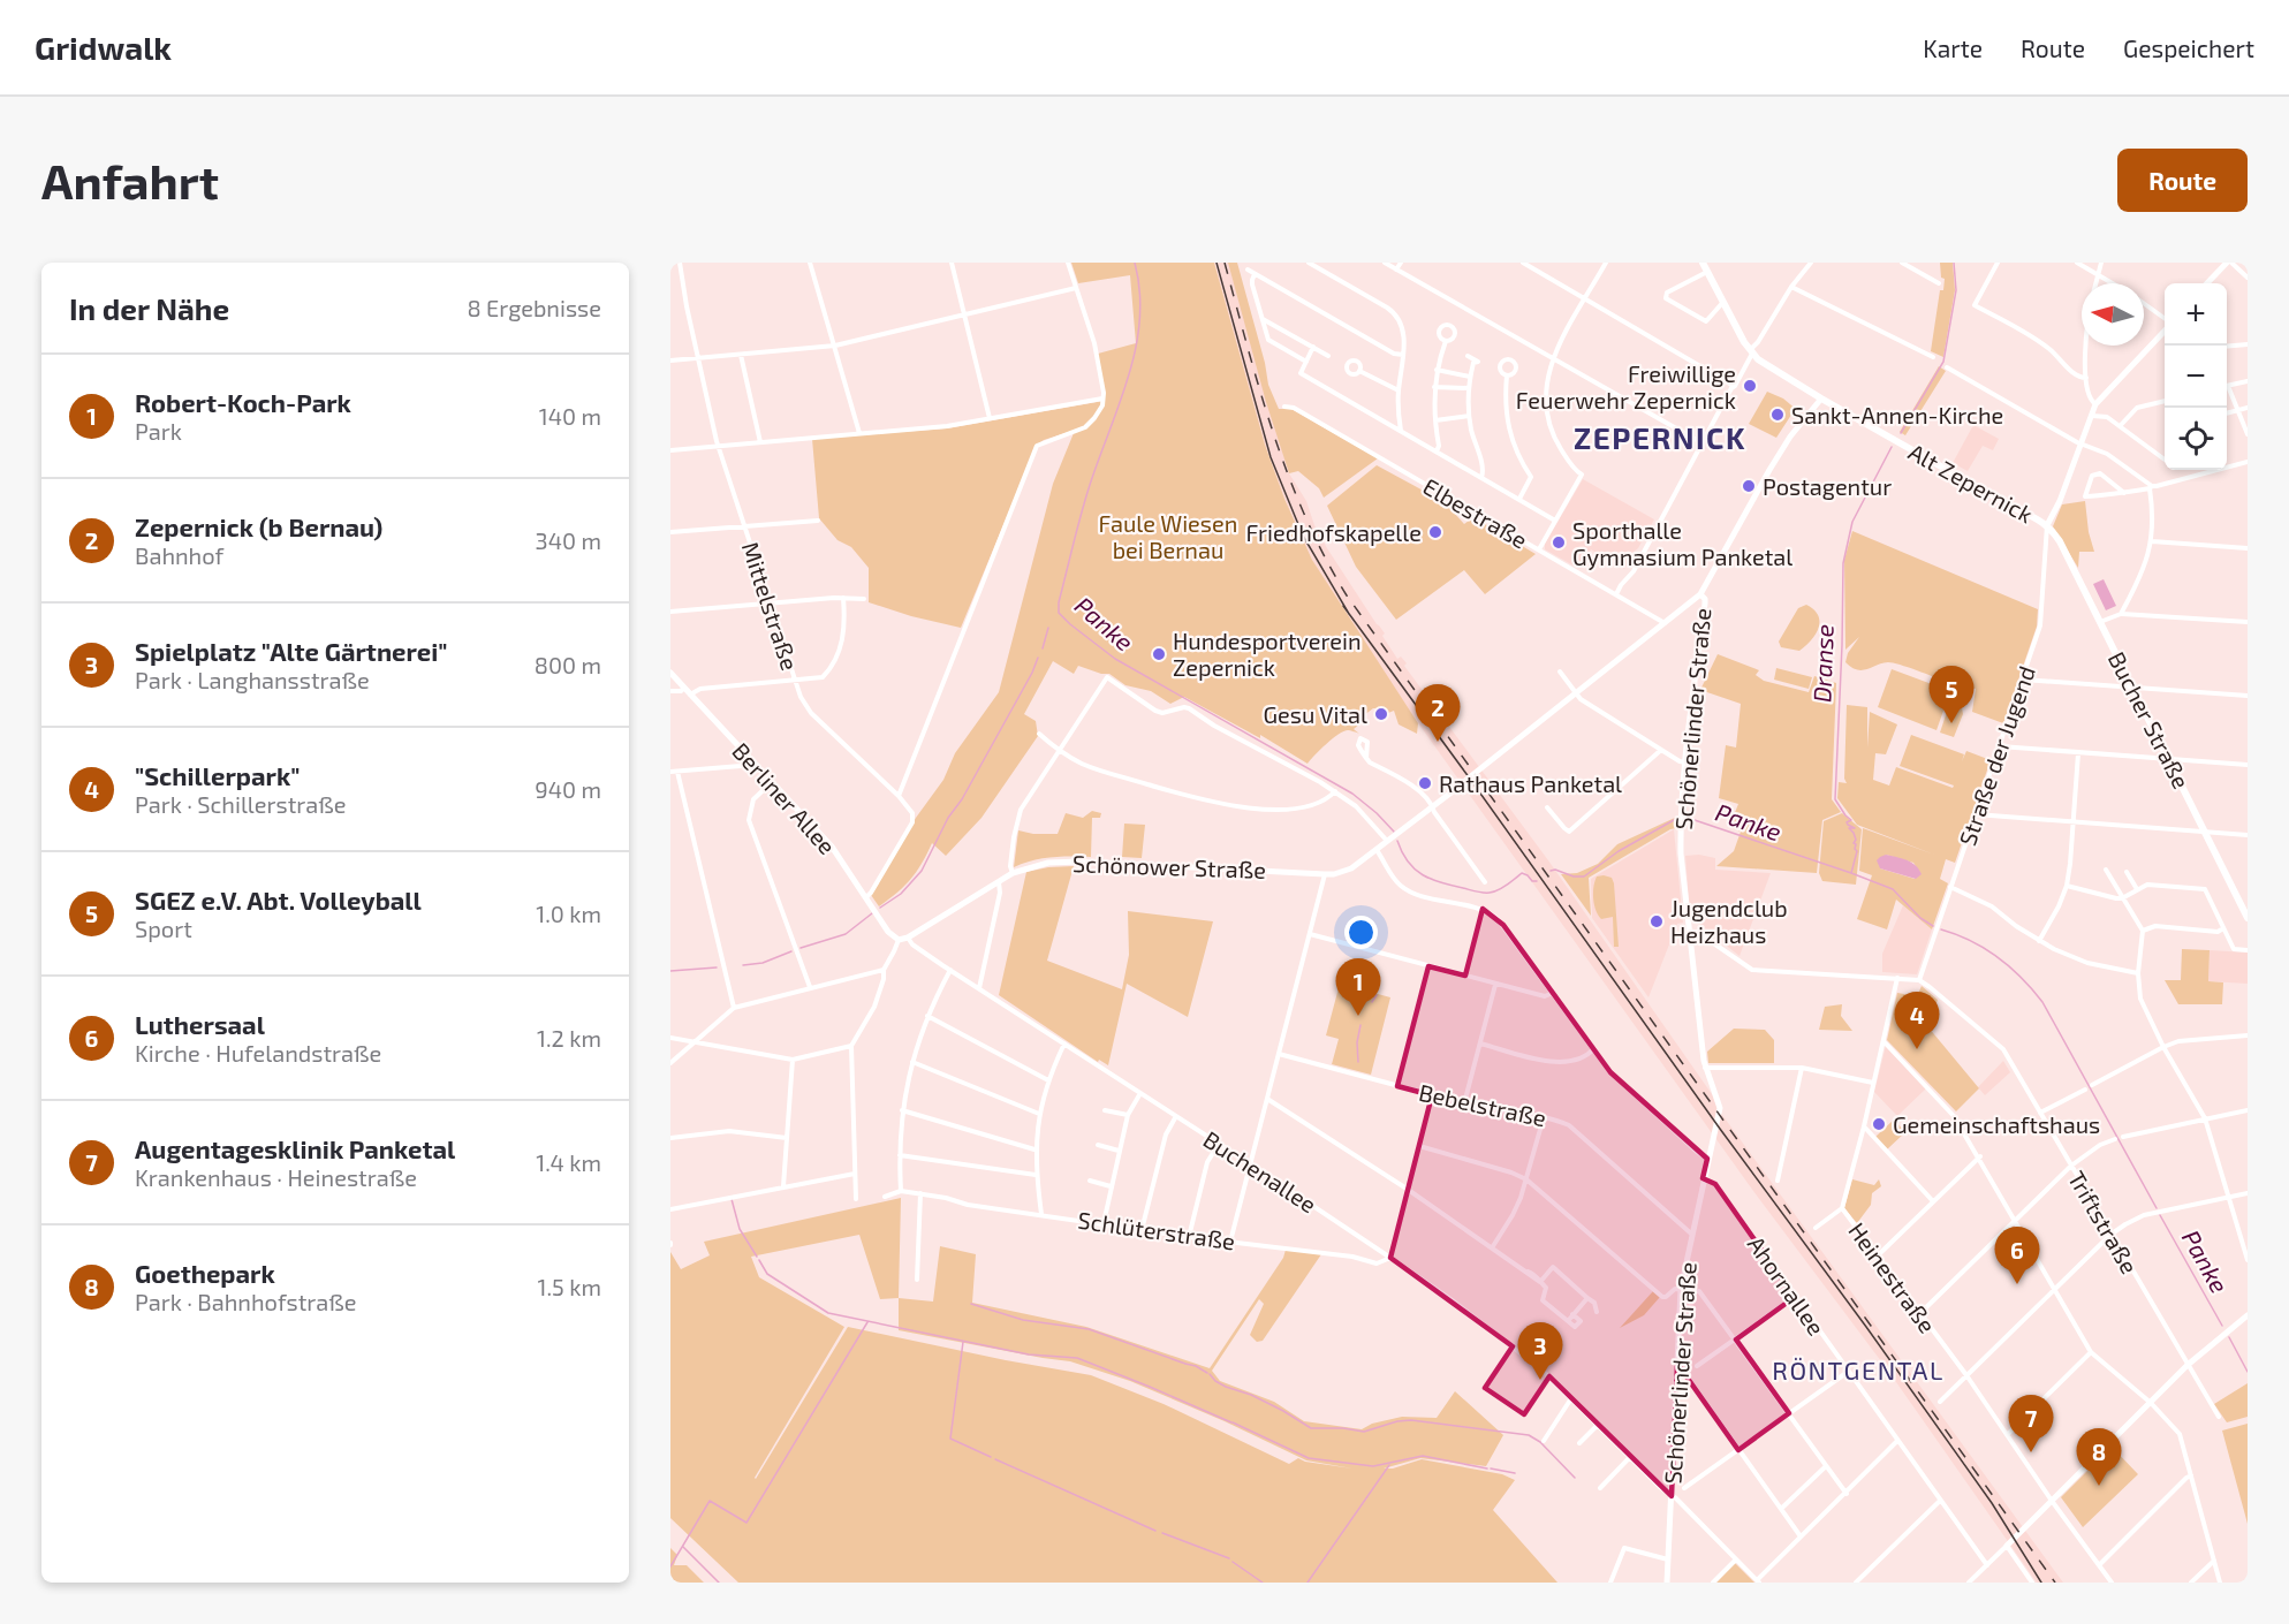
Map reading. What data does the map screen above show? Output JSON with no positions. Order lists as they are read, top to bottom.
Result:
{
  "streets": {
    "main road": ["Alt Zepernick", "Bucher Straße"],
    "street": [
      "Elbestraße",
      "Mittelstraße",
      "Schönerlinder Straße",
      "Straße der Jugend",
      "Berliner Allee",
      "Schönower Straße",
      "Bebelstraße",
      "Buchenallee",
      "Triftstraße",
      "Schlüterstraße",
      "Heinestraße",
      "Ahornallee"
    ]
  },
  "crossings": [
    ["Alt Zepernick", "Bucher Straße"],
    ["Alt Zepernick", "Straße der Jugend"],
    ["Alt Zepernick", "Schönower Straße"],
    ["Elbestraße", "Schönower Straße"],
    ["Mittelstraße", "Berliner Allee"],
    ["Schönerlinder Straße", "Schönower Straße"],
    ["Schönerlinder Straße", "Bebelstraße"],
    ["Schönerlinder Straße", "Buchenallee"],
    ["Schönerlinder Straße", "Ahornallee"],
    ["Bucher Straße", "Straße der Jugend"],
    ["Straße der Jugend", "Triftstraße"],
    ["Berliner Allee", "Buchenallee"],
    ["Schönower Straße", "Buchenallee"],
    ["Buchenallee", "Schlüterstraße"]
  ],
  "districts": ["ZEPERNICK", "RÖNTGENTAL"],
  "water": ["Panke", "Dranse"],
  "parks": ["Faule Wiesen bei Bernau"],
  "places": [
    "Freiwillige Feuerwehr Zepernick",
    "Sankt-Annen-Kirche",
    "Postagentur",
    "Friedhofskapelle",
    "Sporthalle Gymnasium Panketal",
    "Hundesportverein Zepernick",
    "Gesu Vital",
    "Rathaus Panketal",
    "Jugendclub Heizhaus",
    "Gemeinschaftshaus"
  ],
  "north": "left",
  "page": {
    "header": "Gridwalk",
    "nav": ["Karte", "Route", "Gespeichert"],
    "buttons": "Route",
    "title": "Anfahrt",
    "heading": ["In der Nähe", "8 Ergebnisse"],
    "map_buttons": ["+", "−"],
    "list": [
      {
        "mark": "1",
        "name": "Robert-Koch-Park",
        "note": "Park",
        "value": "140 m"
      },
      {
        "mark": "2",
        "name": "Zepernick (b Bernau)",
        "note": "Bahnhof",
        "value": "340 m"
      },
      {
        "mark": "3",
        "name": "Spielplatz \"Alte Gärtnerei\"",
        "note": "Park · Langhansstraße",
        "value": "800 m"
      },
      {
        "mark": "4",
        "name": "\"Schillerpark\"",
        "note": "Park · Schillerstraße",
        "value": "940 m"
      },
      {
        "mark": "5",
        "name": "SGEZ e.V. Abt. Volleyball",
        "note": "Sport",
        "value": "1.0 km"
      },
      {
        "mark": "6",
        "name": "Luthersaal",
        "note": "Kirche · Hufelandstraße",
        "value": "1.2 km"
      },
      {
        "mark": "7",
        "name": "Augentagesklinik Panketal",
        "note": "Krankenhaus · Heinestraße",
        "value": "1.4 km"
      },
      {
        "mark": "8",
        "name": "Goethepark",
        "note": "Park · Bahnhofstraße",
        "value": "1.5 km"
      }
    ],
    "pins": [
      "5",
      "2",
      "1",
      "4",
      "6",
      "3",
      "7",
      "8"
    ]
  }
}
